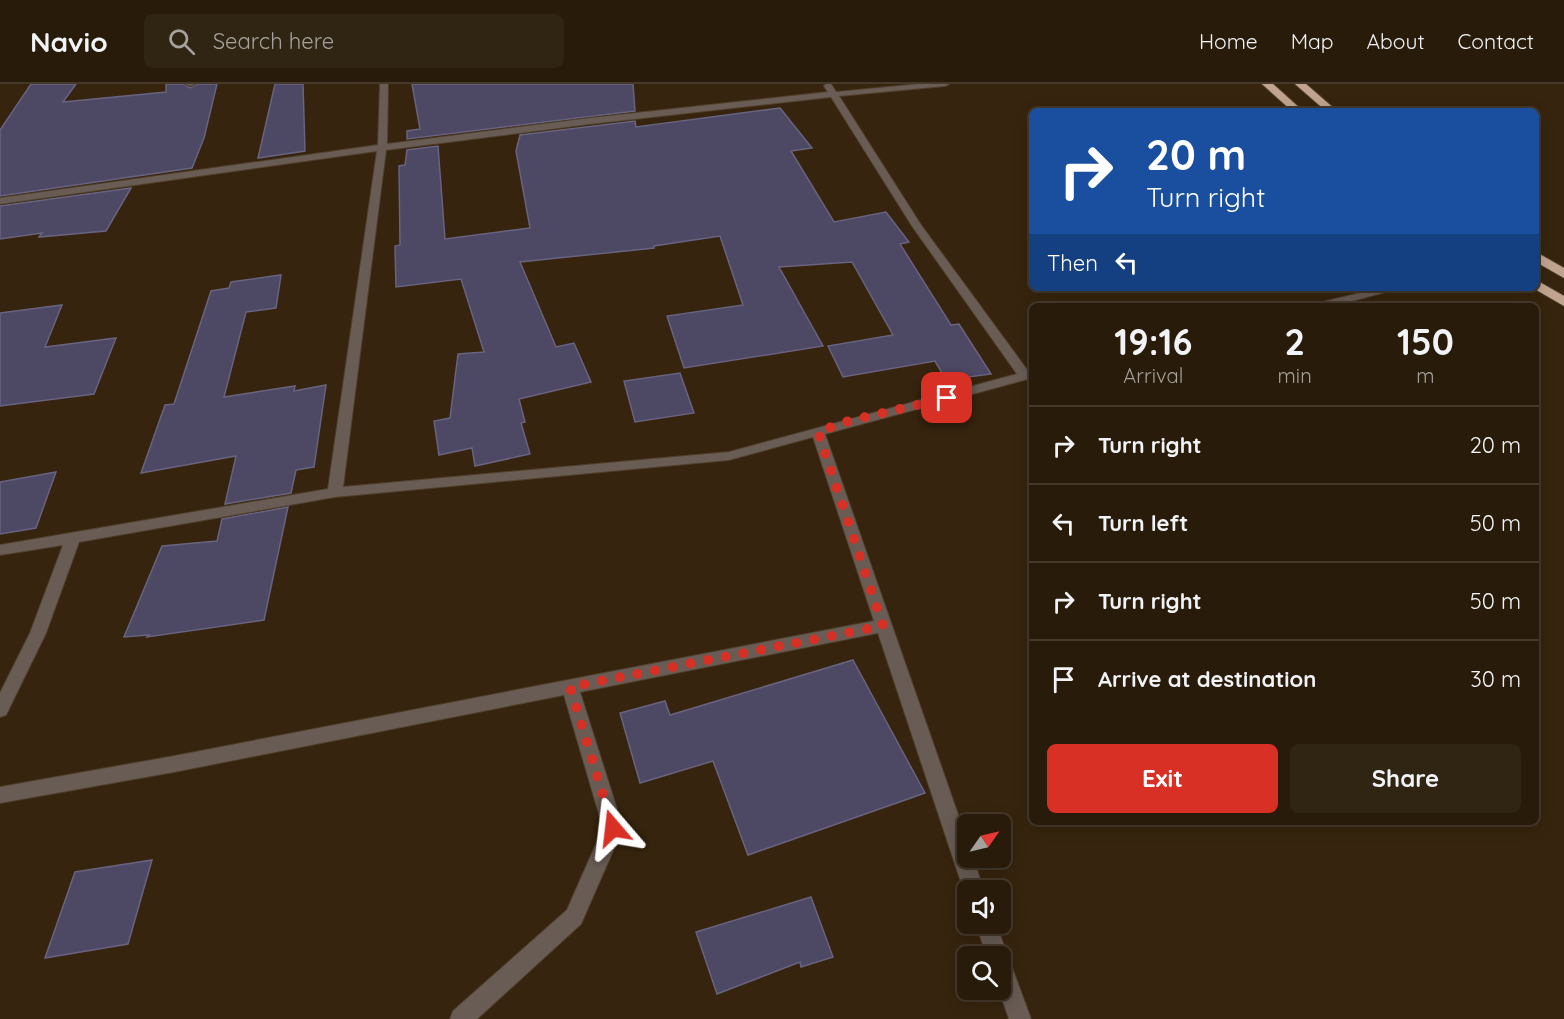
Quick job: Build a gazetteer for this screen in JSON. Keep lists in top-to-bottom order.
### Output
{
  "north": "top right",
  "page": {
    "header": "Navio",
    "search": "Search here",
    "nav": [
      "Home",
      "Map",
      "About",
      "Contact"
    ],
    "turn": ["20 m", "Turn right"],
    "then": "Then",
    "eta": [
      "19:16",
      "Arrival",
      "2",
      "min",
      "150",
      "m"
    ],
    "list": [
      {
        "name": "Turn right",
        "value": "20 m"
      },
      {
        "name": "Turn left",
        "value": "50 m"
      },
      {
        "name": "Turn right",
        "value": "50 m"
      },
      {
        "name": "Arrive at destination",
        "value": "30 m"
      }
    ],
    "buttons": ["Exit", "Share"]
  }
}
